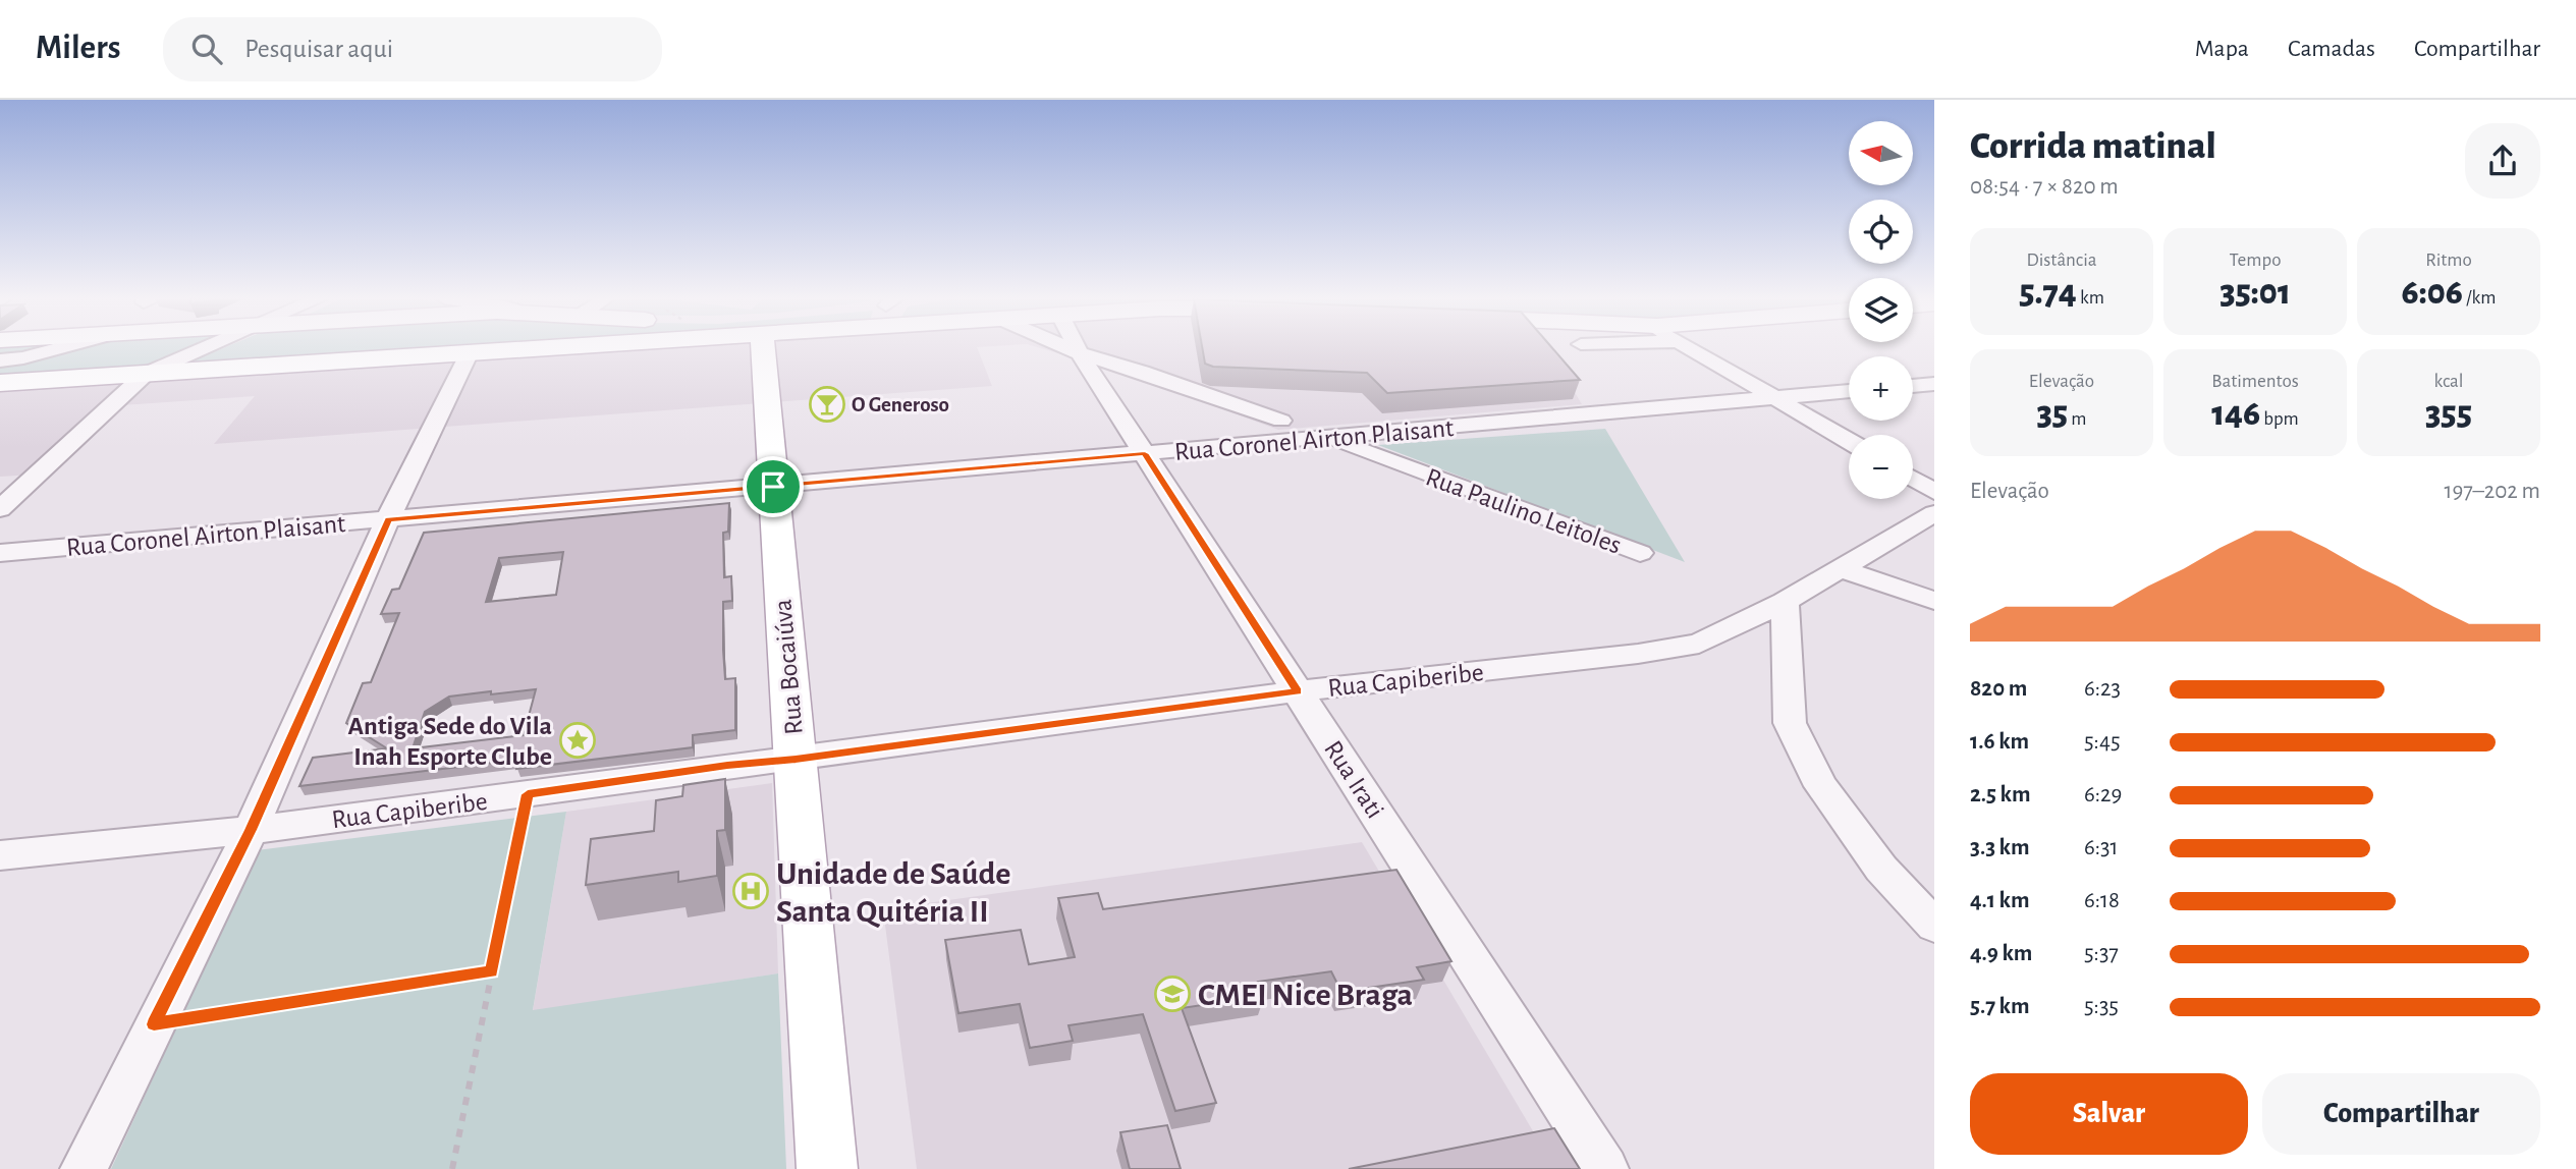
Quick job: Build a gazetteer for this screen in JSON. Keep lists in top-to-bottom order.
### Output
{
  "streets": {
    "main road": ["Rua Bocaiúva"],
    "street": [
      "Rua Coronel Airton Plaisant",
      "Rua Paulino Leitoles",
      "Rua Capiberibe",
      "Rua Irati"
    ]
  },
  "crossings": [
    ["Rua Coronel Airton Plaisant", "Rua Paulino Leitoles"],
    ["Rua Coronel Airton Plaisant", "Rua Bocaiúva"],
    ["Rua Coronel Airton Plaisant", "Rua Irati"],
    ["Rua Bocaiúva", "Rua Capiberibe"],
    ["Rua Capiberibe", "Rua Irati"]
  ],
  "places": {
    "bar": ["O Generoso"],
    "place": ["Antiga Sede do Vila Inah Esporte Clube"],
    "hospital": ["Unidade de Saúde Santa Quitéria II"],
    "school or university": ["CMEI Nice Braga"]
  },
  "north": "left",
  "page": {
    "header": "Milers",
    "search": "Pesquisar aqui",
    "nav": ["Mapa", "Camadas", "Compartilhar"],
    "heading": ["Corrida matinal", "08:54 · 7 × 820 m"],
    "map_buttons": ["+", "−"],
    "stats": [
      ["Distância", "5.74 km"],
      ["Tempo", "35:01"],
      ["Ritmo", "6:06 /km"],
      ["Elevação", "35 m"],
      ["Batimentos", "146 bpm"],
      ["kcal", "355"]
    ],
    "chart": ["Elevação", "197–202 m"],
    "list": [
      {
        "name": "820 m",
        "note": "6:23"
      },
      {
        "name": "1.6 km",
        "note": "5:45"
      },
      {
        "name": "2.5 km",
        "note": "6:29"
      },
      {
        "name": "3.3 km",
        "note": "6:31"
      },
      {
        "name": "4.1 km",
        "note": "6:18"
      },
      {
        "name": "4.9 km",
        "note": "5:37"
      },
      {
        "name": "5.7 km",
        "note": "5:35"
      }
    ],
    "buttons": ["Salvar", "Compartilhar"]
  }
}
